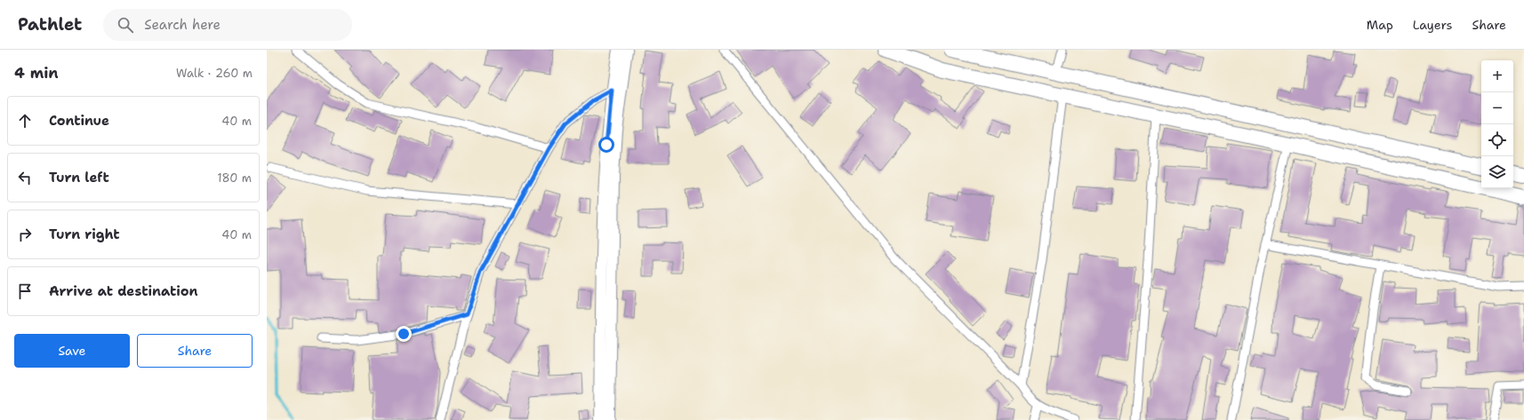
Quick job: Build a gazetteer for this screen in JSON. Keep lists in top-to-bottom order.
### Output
{
  "page": {
    "header": "Pathlet",
    "search": "Search here",
    "nav": ["Map", "Layers", "Share"],
    "heading": ["4 min", "Walk · 260 m"],
    "map_buttons": ["+", "−"],
    "list": [
      ["Continue", "40 m"],
      ["Turn left", "180 m"],
      ["Turn right", "40 m"],
      "Arrive at destination"
    ],
    "buttons": ["Save", "Share"]
  }
}
